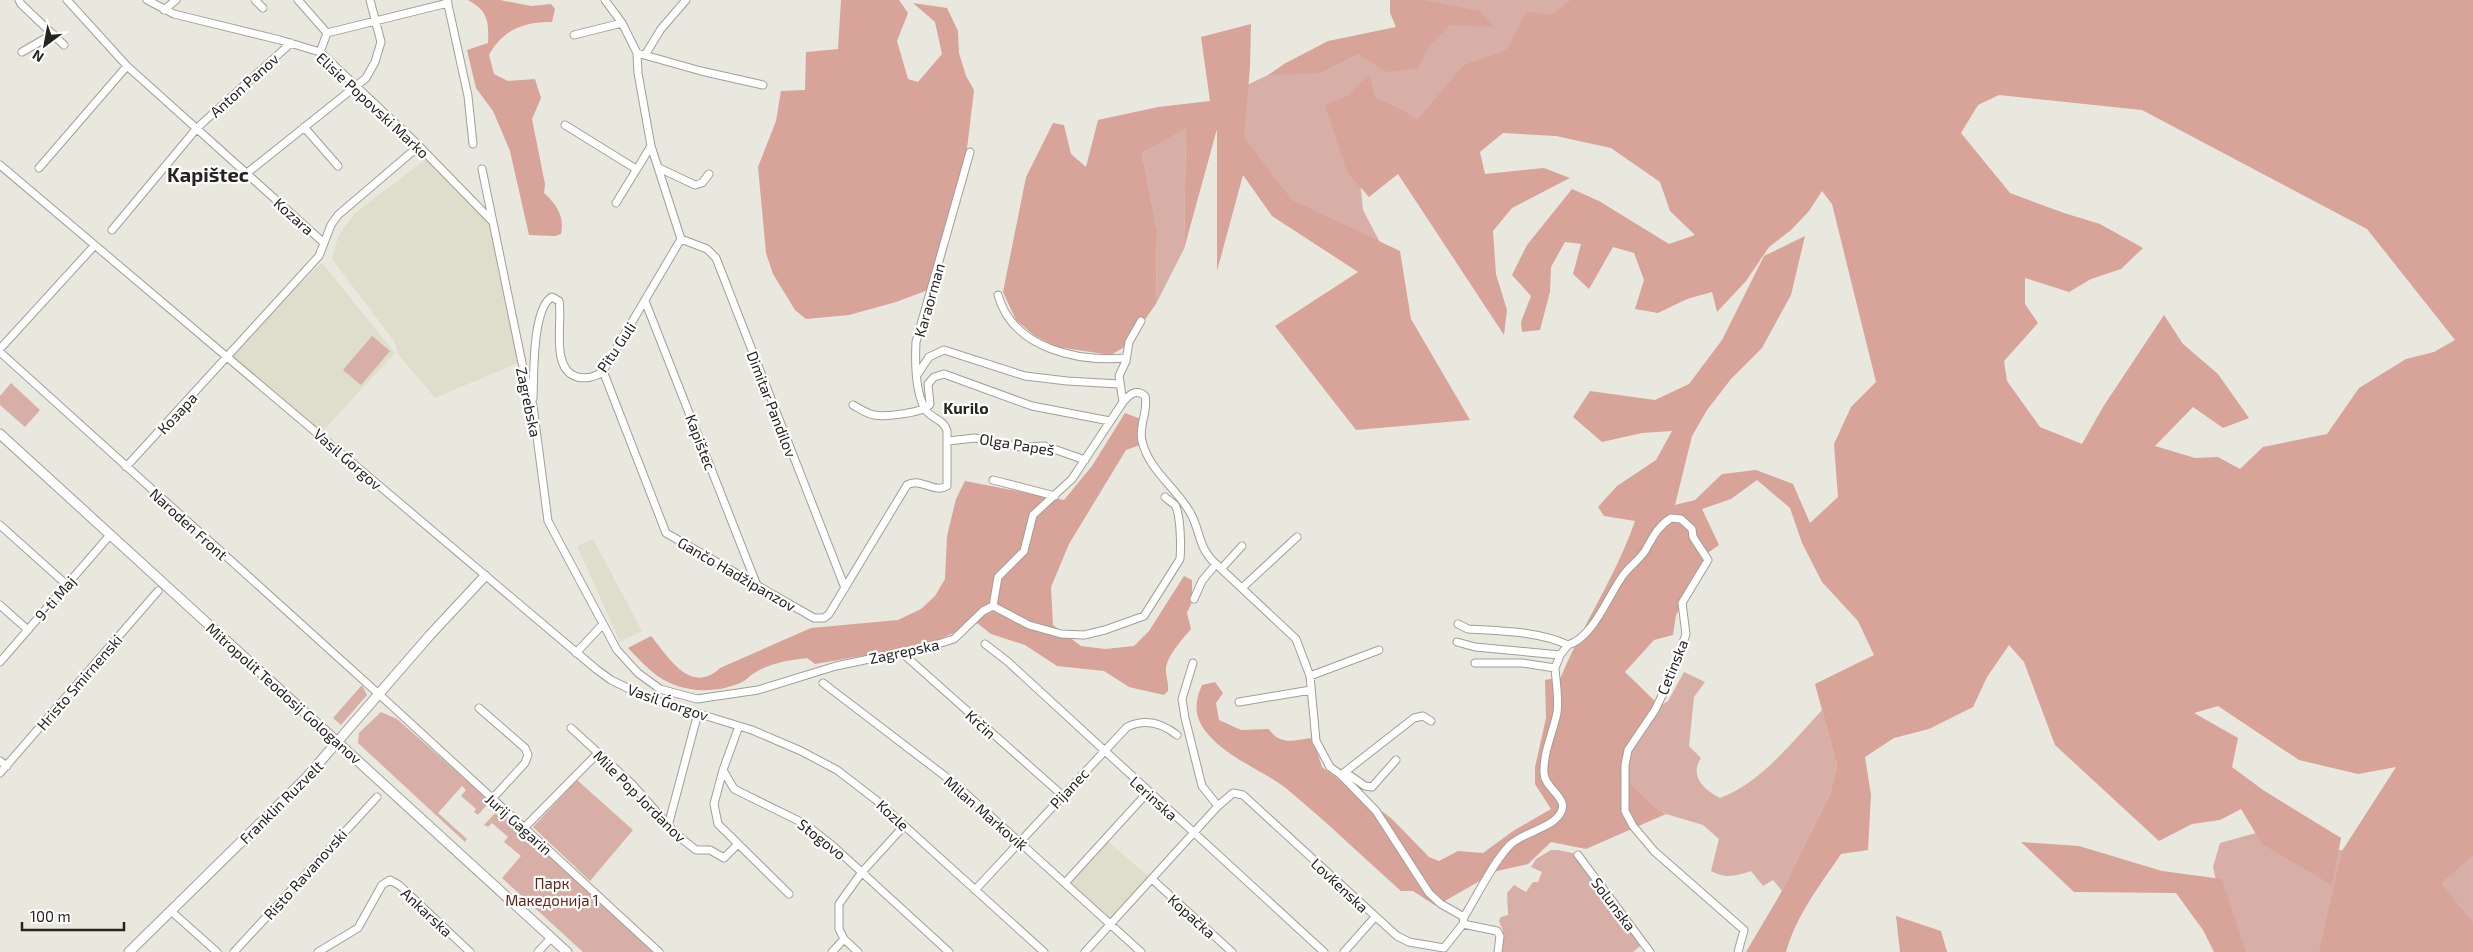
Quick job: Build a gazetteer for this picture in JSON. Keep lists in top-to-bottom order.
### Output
{
  "streets": {
    "street": [
      "Anton Panov",
      "Elisie Popovski Marko",
      "Kozara",
      "Karaorman",
      "Pitu Guli",
      "Zagrebska",
      "Dimitar Pandilov",
      "Козара",
      "Kapištec",
      "Olga Papeš",
      "Vasil Ǵorgov",
      "Naroden Front",
      "Gančo Hadžipanzov",
      "9-ti Maj",
      "Zagrepska",
      "Cetinska",
      "Hristo Smirnenski",
      "Mitropolit Teodosij Gologanov",
      "Krčin",
      "Pijanec",
      "Mile Pop Jordanov",
      "Lerinska",
      "Franklin Ruzvelt",
      "Milan Markoviḱ",
      "Kozle",
      "Jurij Gagarin",
      "Stogovo",
      "Risto Ravanovski",
      "Lovḱenska",
      "Solunska",
      "Ankarska",
      "Kopačka"
    ]
  },
  "crossings": [
    ["Anton Panov", "Elisie Popovski Marko"],
    ["Anton Panov", "Kozara"],
    ["Elisie Popovski Marko", "Zagrebska"],
    ["Kozara", "Козара"],
    ["Kozara", "Vasil Ǵorgov"],
    ["Pitu Guli", "Zagrebska"],
    ["Pitu Guli", "Dimitar Pandilov"],
    ["Pitu Guli", "Kapištec"],
    ["Pitu Guli", "Gančo Hadžipanzov"],
    ["Zagrebska", "Zagrepska"],
    ["Dimitar Pandilov", "Gančo Hadžipanzov"],
    ["Козара", "Vasil Ǵorgov"],
    ["Козара", "Naroden Front"],
    ["Kapištec", "Gančo Hadžipanzov"],
    ["Vasil Ǵorgov", "Franklin Ruzvelt"],
    ["Vasil Ǵorgov", "Kozle"],
    ["Naroden Front", "Franklin Ruzvelt"],
    ["Naroden Front", "Jurij Gagarin"],
    ["9-ti Maj", "Mitropolit Teodosij Gologanov"],
    ["Zagrepska", "Krčin"],
    ["Cetinska", "Lovḱenska"],
    ["Mitropolit Teodosij Gologanov", "Franklin Ruzvelt"],
    ["Krčin", "Pijanec"],
    ["Pijanec", "Lerinska"],
    ["Pijanec", "Milan Markoviḱ"],
    ["Pijanec", "Kozle"],
    ["Lerinska", "Lovḱenska"],
    ["Franklin Ruzvelt", "Jurij Gagarin"],
    ["Milan Markoviḱ", "Lovḱenska"],
    ["Lovḱenska", "Kopačka"]
  ],
  "districts": ["Kapištec", "Kurilo"],
  "parks": ["Парк Македонија 1"],
  "scale_bar": "100 m",
  "north": "bottom left"
}
